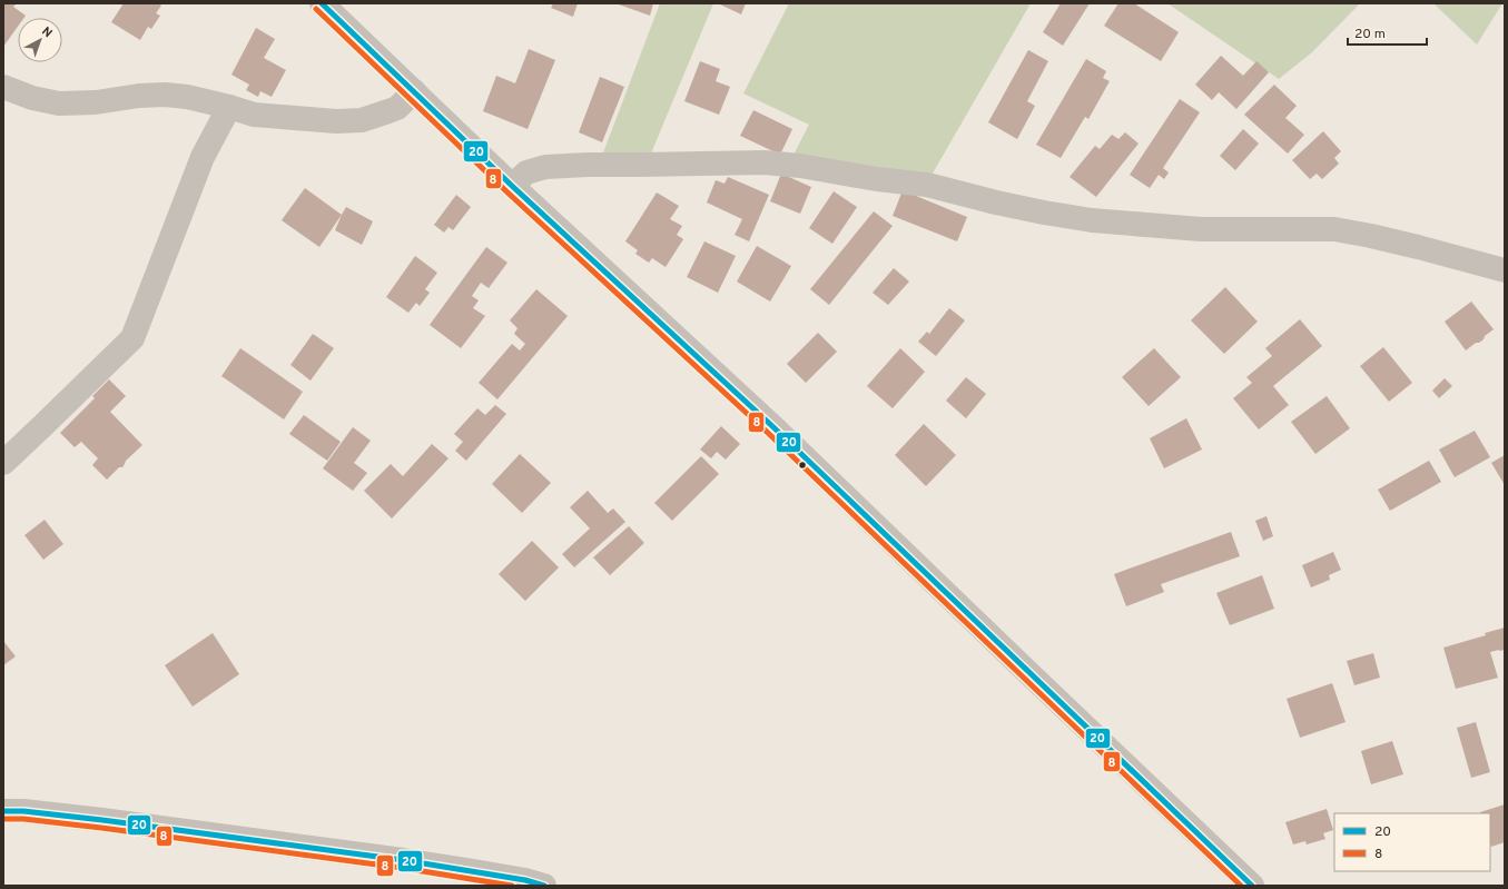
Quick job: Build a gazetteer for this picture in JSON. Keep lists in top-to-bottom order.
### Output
{
  "lines": ["transit line 20", "transit line 8"],
  "legend": ["20", "8"],
  "scale_bar": "20 m",
  "north": "top right"
}
